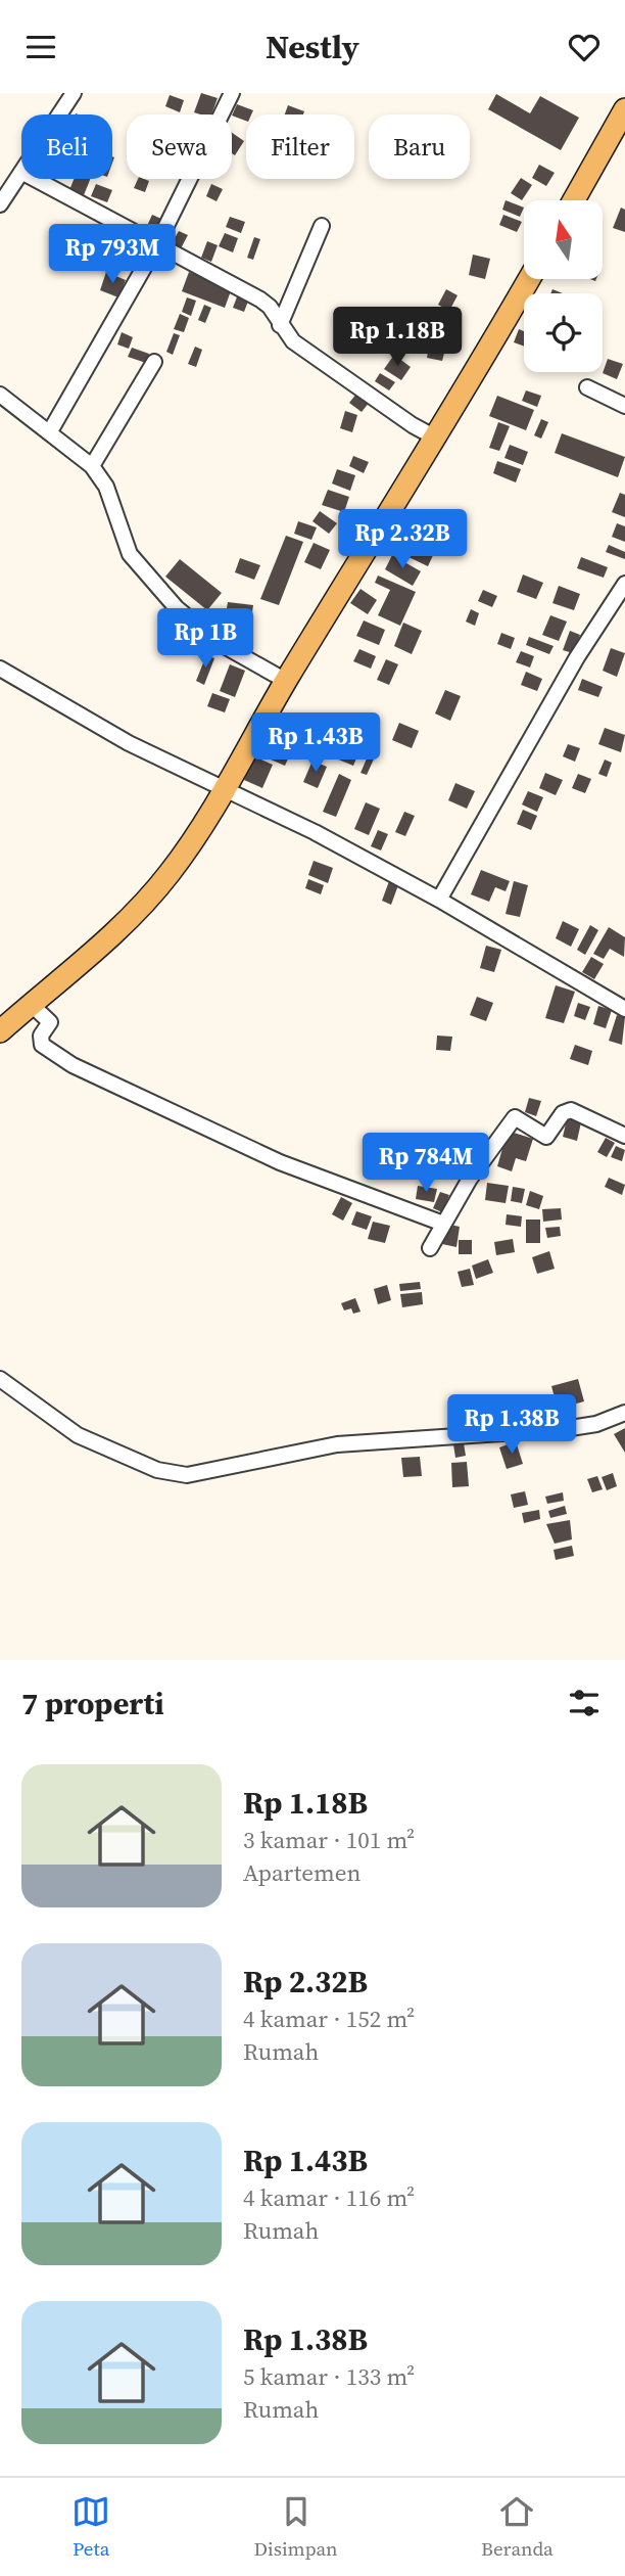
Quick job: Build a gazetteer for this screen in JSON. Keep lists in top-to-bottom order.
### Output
{
  "north": "top",
  "page": {
    "header": "Nestly",
    "chip": [
      "Beli",
      "Sewa",
      "Filter",
      "Baru"
    ],
    "price": [
      "Rp 793M",
      "Rp 1.18B",
      "Rp 2.32B",
      "Rp 1B",
      "Rp 1.43B",
      "Rp 784M",
      "Rp 1.38B"
    ],
    "heading": "7 properti",
    "list": [
      {
        "name": "Rp 1.18B",
        "note": "3 kamar · 101 m² · Apartemen"
      },
      {
        "name": "Rp 2.32B",
        "note": "4 kamar · 152 m² · Rumah"
      },
      {
        "name": "Rp 1.43B",
        "note": "4 kamar · 116 m² · Rumah"
      },
      {
        "name": "Rp 1.38B",
        "note": "5 kamar · 133 m² · Rumah"
      }
    ],
    "tabs": ["Peta", "Disimpan", "Beranda"]
  }
}
